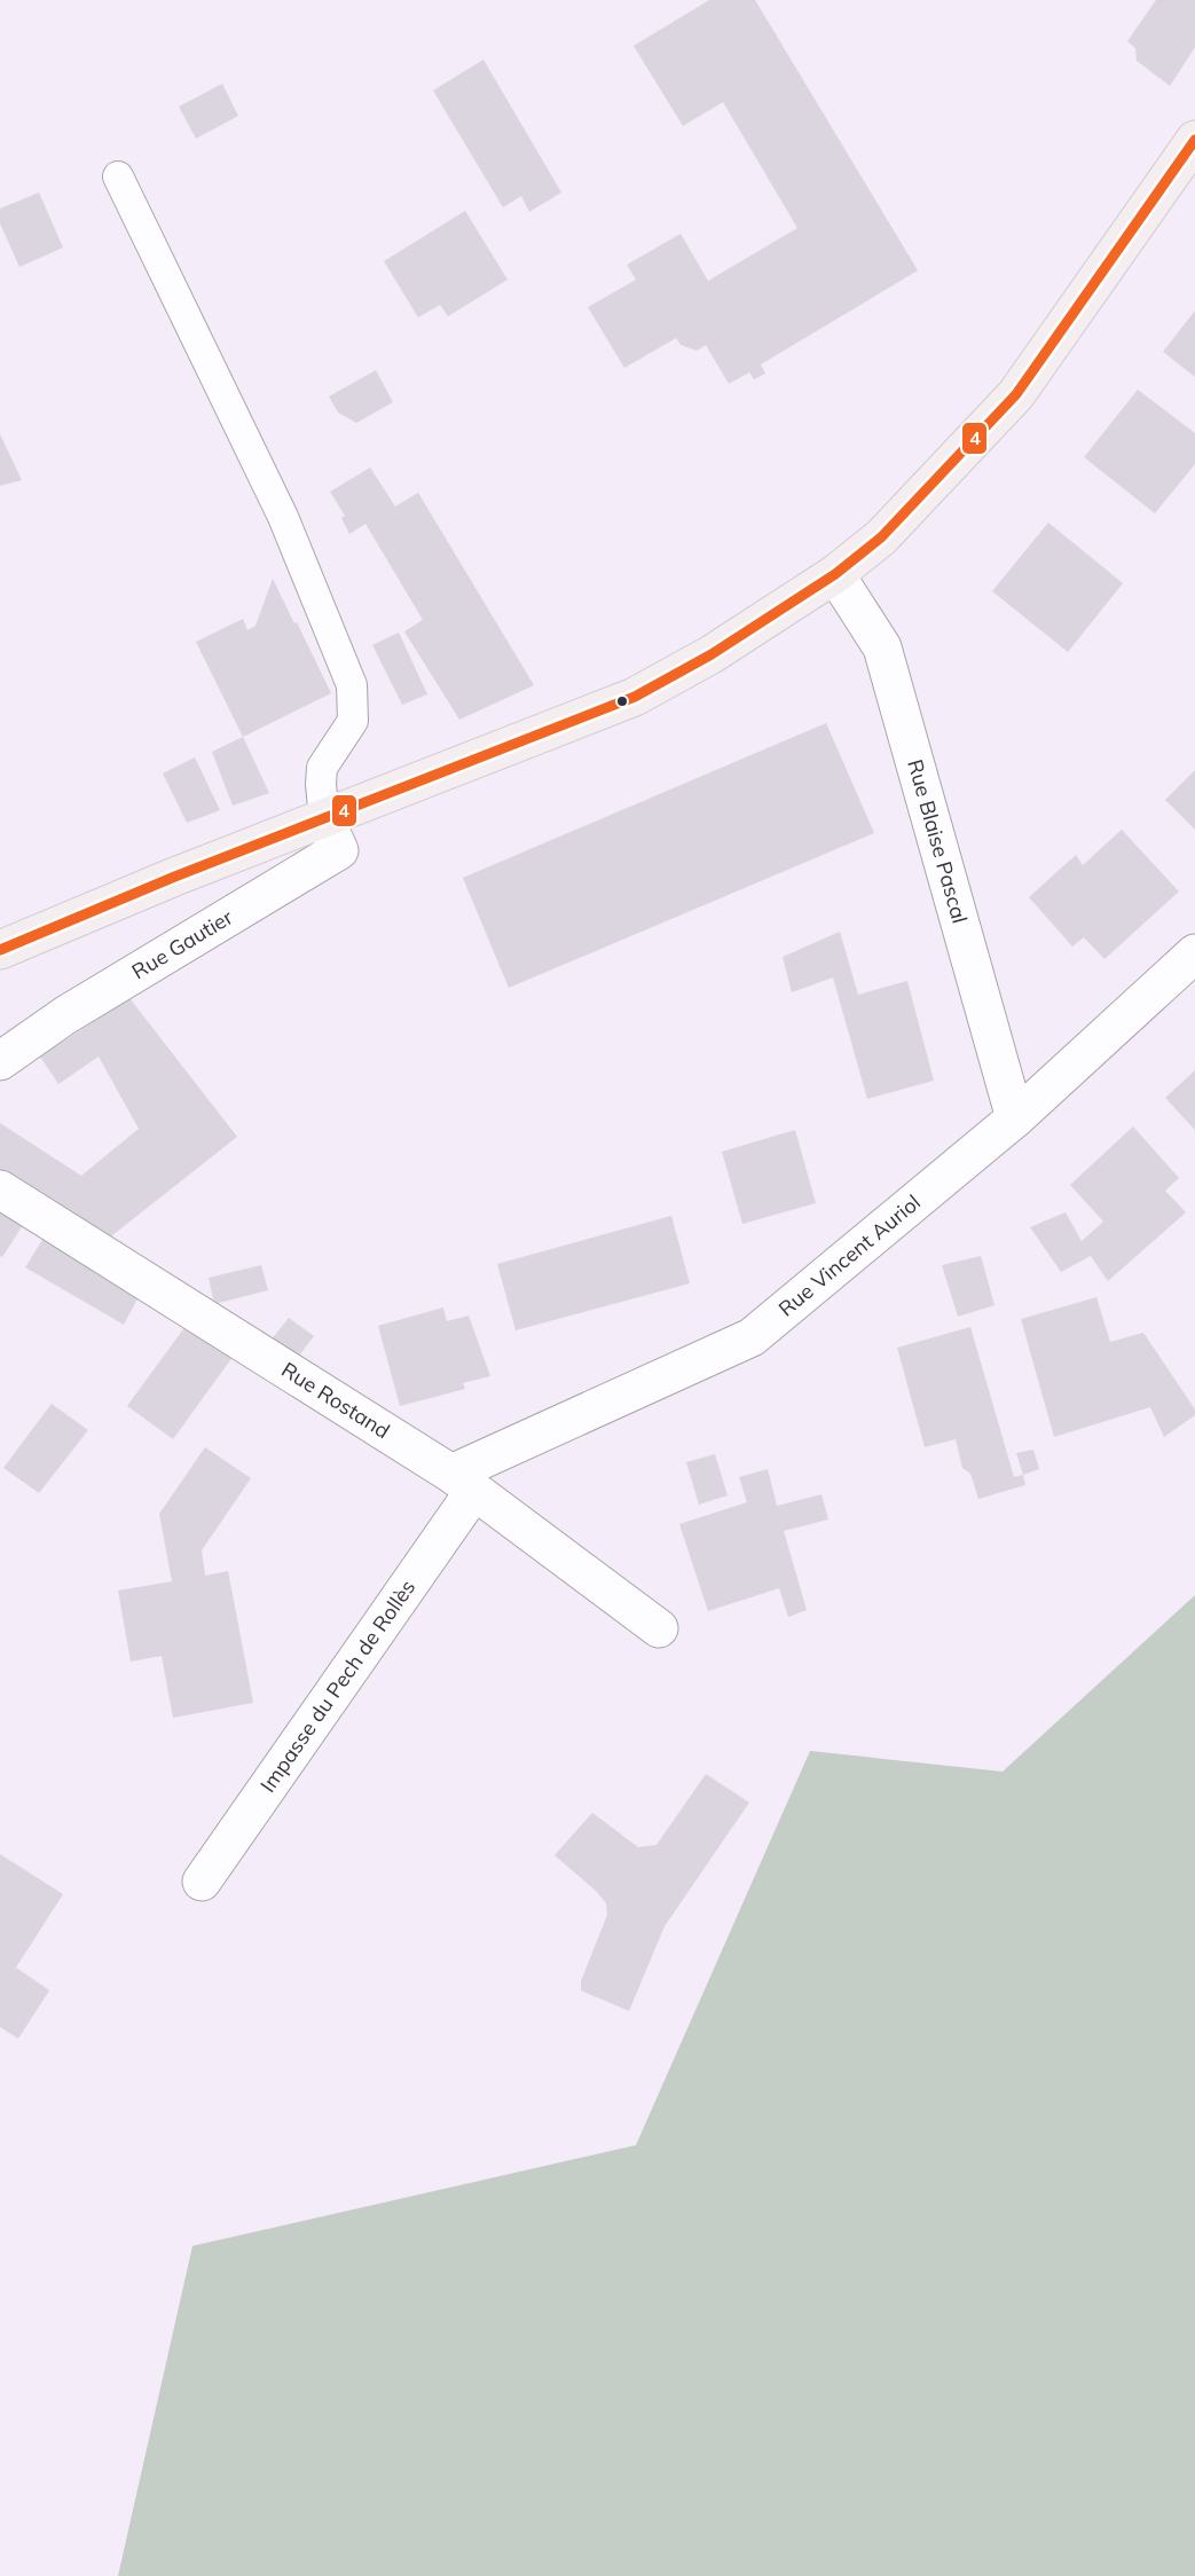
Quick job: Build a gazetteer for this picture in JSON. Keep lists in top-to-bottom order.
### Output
{
  "streets": {
    "street": [
      "Rue Blaise Pascal",
      "Rue Gautier",
      "Rue Vincent Auriol",
      "Rue Rostand",
      "Impasse du Pech de Rollès"
    ]
  },
  "crossings": [
    ["Rue Blaise Pascal", "Rue Vincent Auriol"],
    ["Rue Vincent Auriol", "Rue Rostand"],
    ["Rue Vincent Auriol", "Impasse du Pech de Rollès"],
    ["Rue Rostand", "Impasse du Pech de Rollès"]
  ],
  "lines": ["transit line 4"]
}
